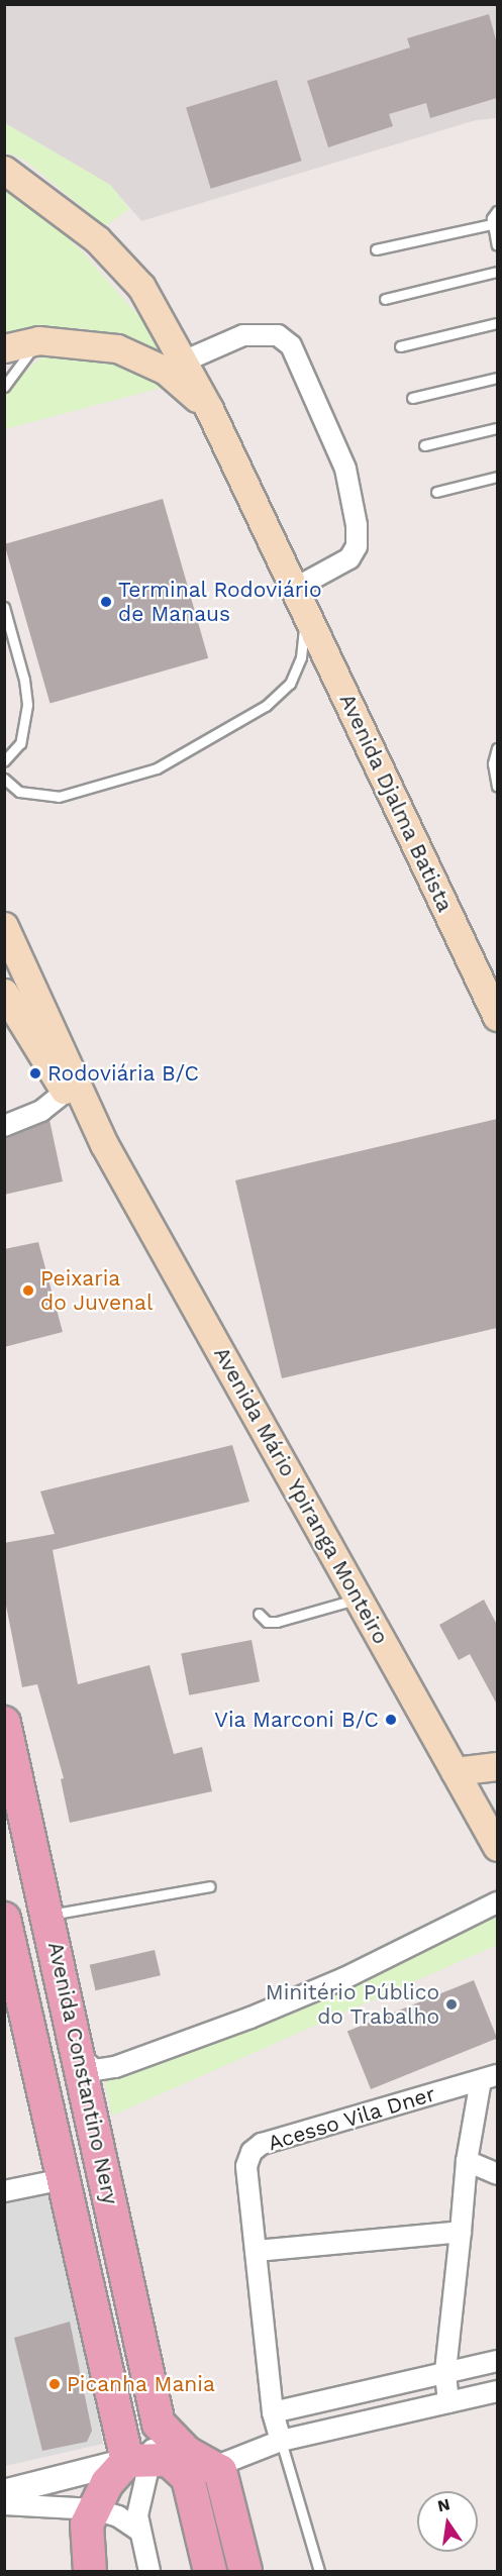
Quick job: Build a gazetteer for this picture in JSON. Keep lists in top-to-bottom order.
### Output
{
  "streets": {
    "highway": ["Avenida Constantino Nery"],
    "main road": ["Avenida Djalma Batista", "Avenida Mário Ypiranga Monteiro"],
    "street": ["Acesso Vila Dner"]
  },
  "places": [
    "Terminal Rodoviário de Manaus",
    "Rodoviária B/C",
    "Peixaria do Juvenal",
    "Via Marconi B/C",
    "Minitério Público do Trabalho",
    "Picanha Mania"
  ],
  "north": "top"
}
